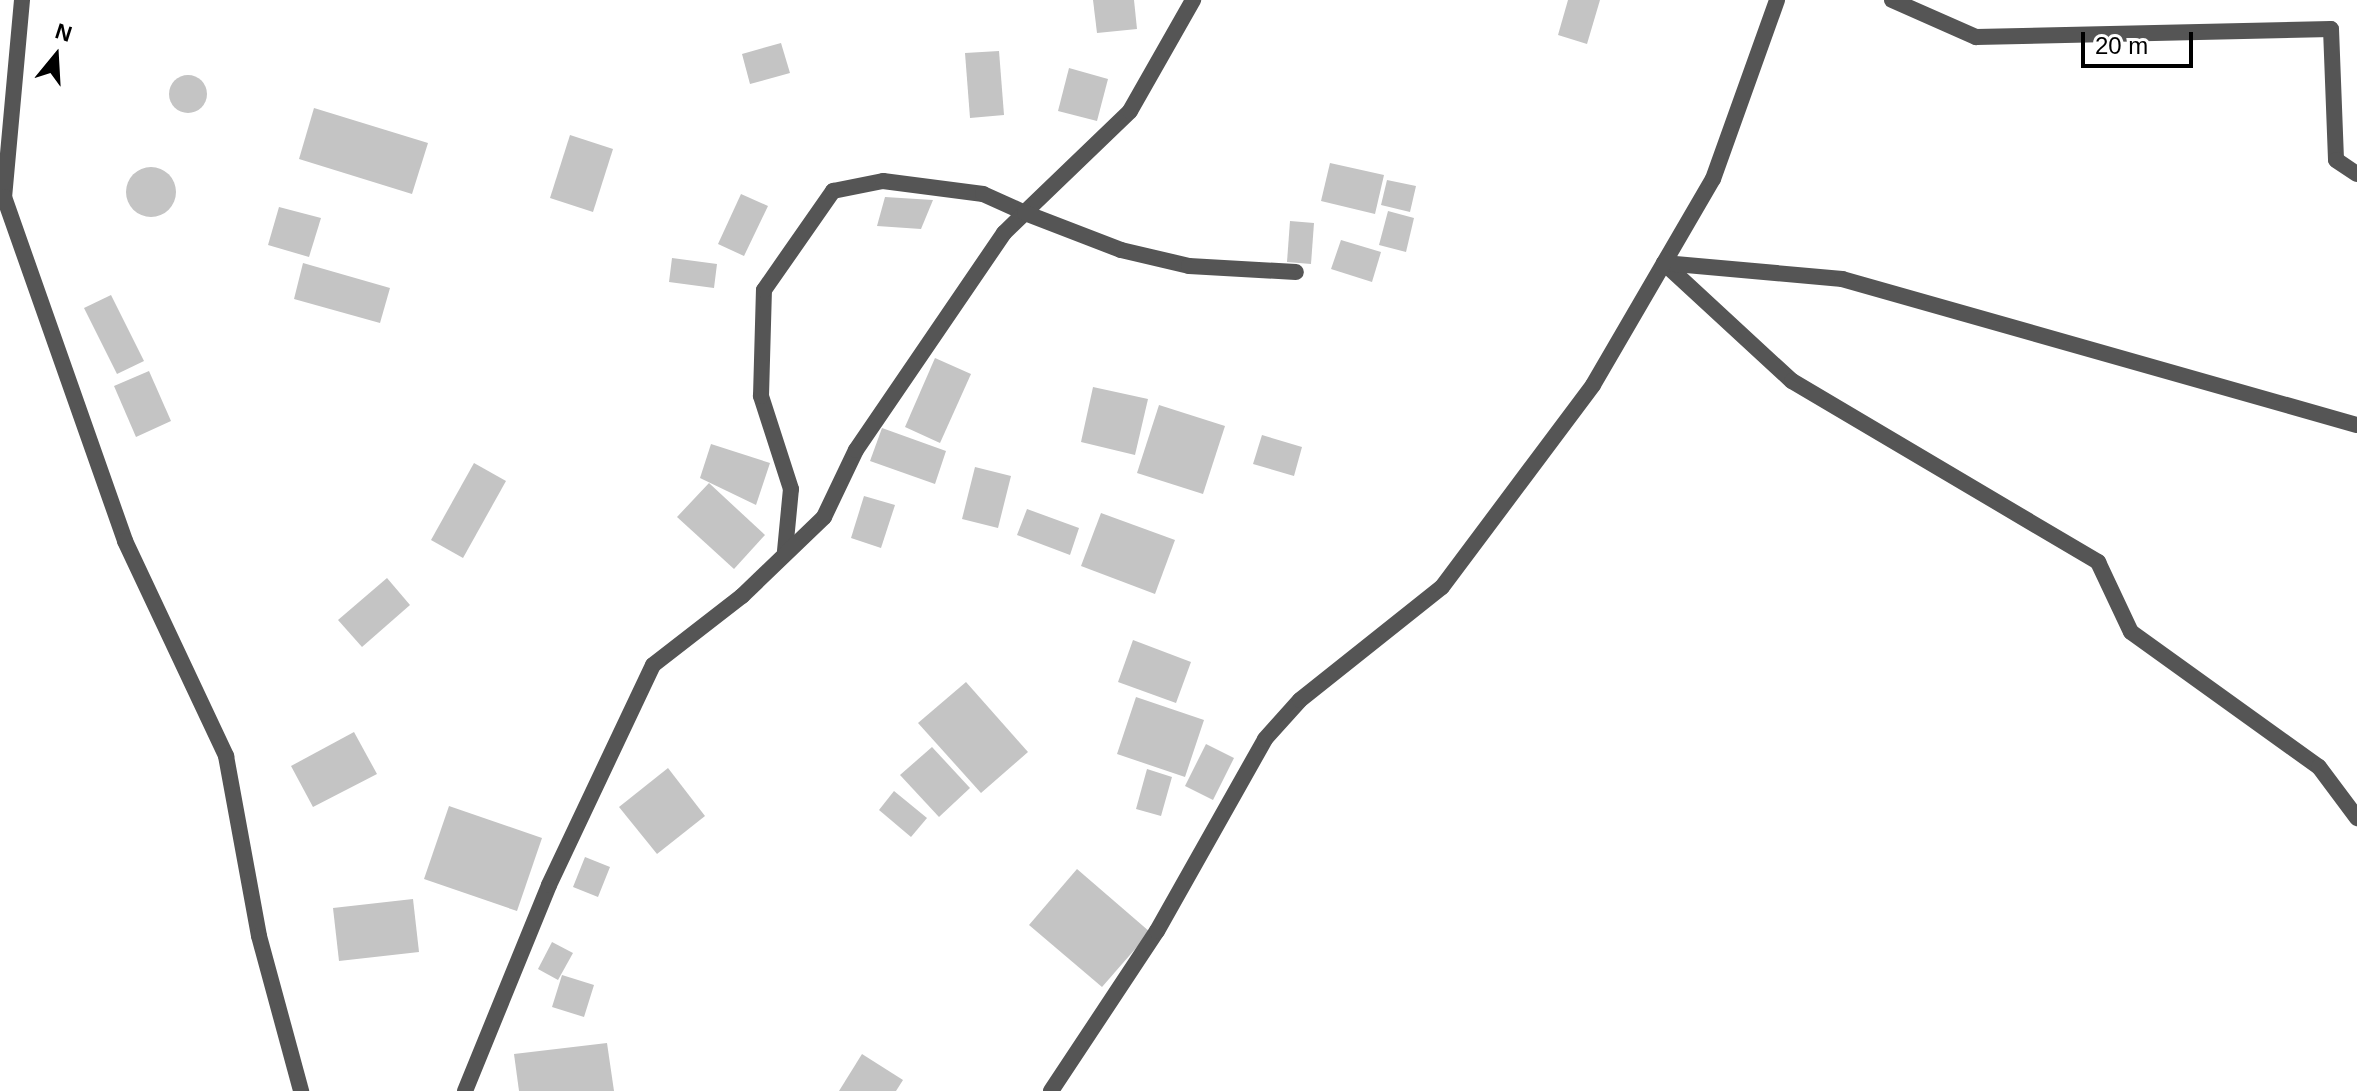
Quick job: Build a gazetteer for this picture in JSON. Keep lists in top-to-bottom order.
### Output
{
  "scale_bar": "20 m",
  "north": "top"
}
